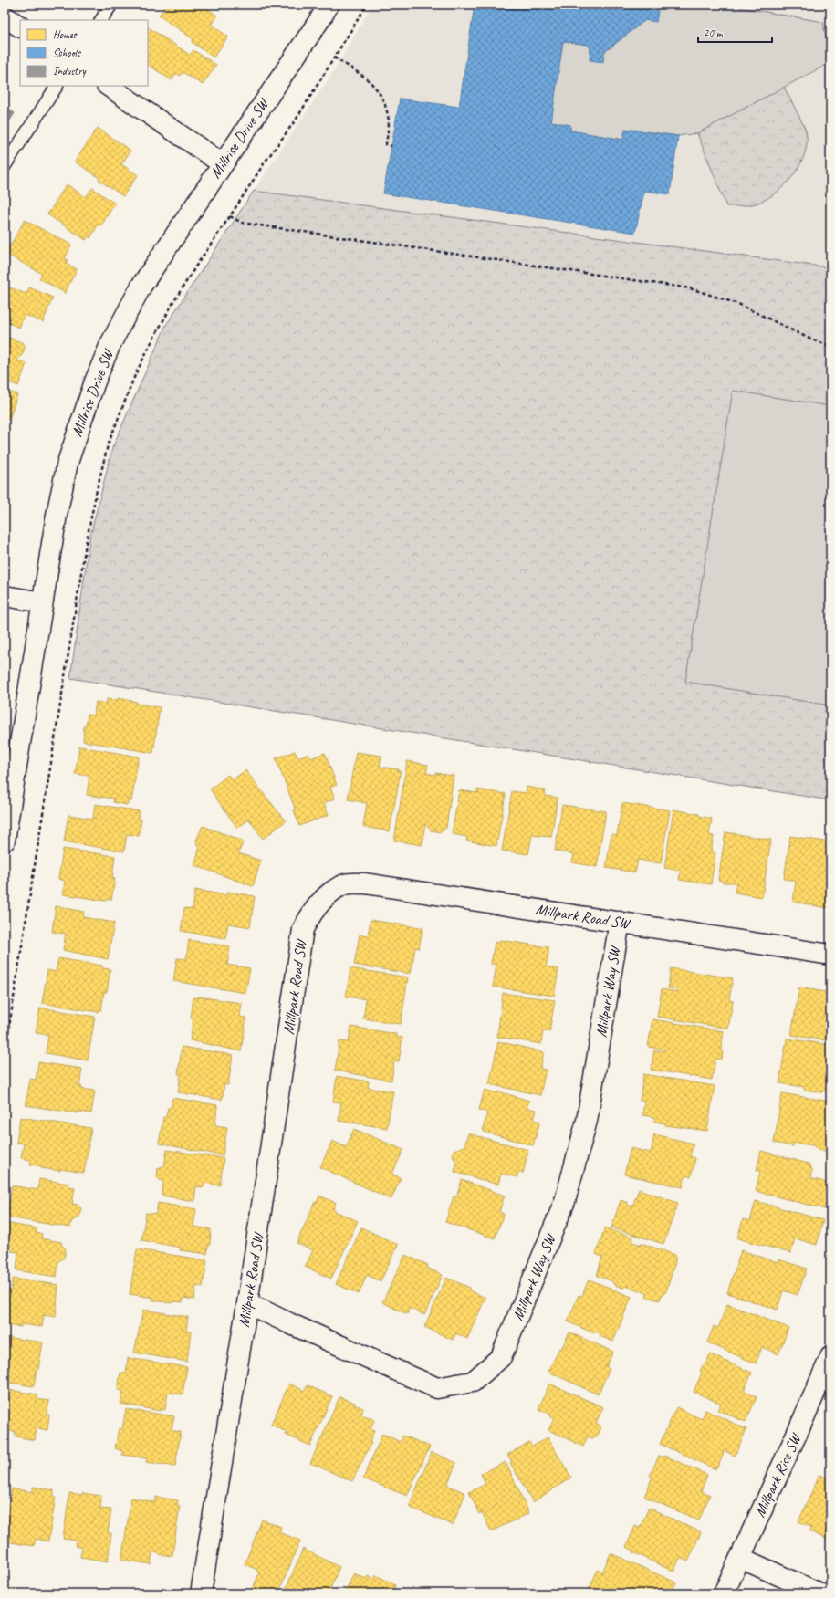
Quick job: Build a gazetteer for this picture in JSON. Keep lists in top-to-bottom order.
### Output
{
  "streets": {
    "street": [
      "Millrise Drive SW",
      "Millpark Road SW",
      "Millpark Way SW",
      "Millpark Rise SW"
    ]
  },
  "crossings": [
    ["Millpark Road SW", "Millpark Way SW"]
  ],
  "legend": ["Homes", "Schools", "Industry"],
  "scale_bar": "20 m"
}
